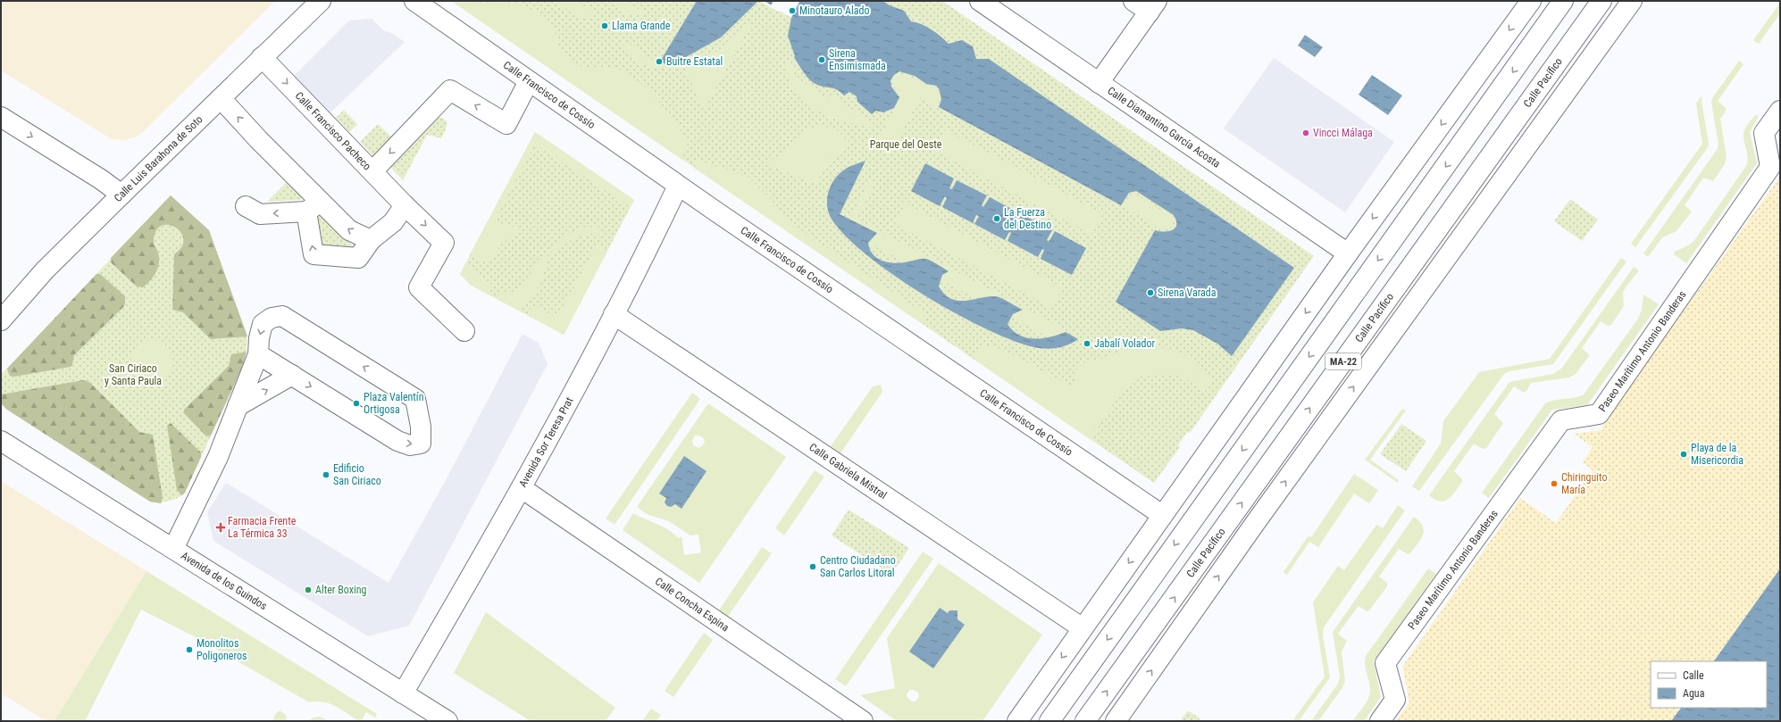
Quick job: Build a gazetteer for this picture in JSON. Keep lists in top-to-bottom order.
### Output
{
  "streets": {
    "main road": [
      "Calle Pacífico",
      "Calle Francisco de Cossío",
      "Calle Diamantino García Acosta",
      "Calle Francisco Pacheco",
      "Calle Luis Barahona de Soto",
      "Paseo Marítimo Antonio Banderas",
      "MA-22",
      "Avenida Sor Teresa Prat",
      "Calle Gabriela Mistral",
      "Avenida de los Guindos",
      "Calle Concha Espina"
    ]
  },
  "crossings": [
    ["Calle Francisco de Cossío", "Avenida Sor Teresa Prat"],
    ["Calle Francisco Pacheco", "Calle Luis Barahona de Soto"],
    ["Avenida Sor Teresa Prat", "Calle Gabriela Mistral"],
    ["Avenida Sor Teresa Prat", "Avenida de los Guindos"],
    ["Avenida Sor Teresa Prat", "Calle Concha Espina"]
  ],
  "parks": ["Parque del Oeste", "San Ciriaco y Santa Paula"],
  "places": {
    "other": [
      "Minotauro Alado",
      "Llama Grande",
      "Sirena Ensimismada",
      "Buitre Estatal",
      "Vincci Málaga",
      "La Fuerza del Destino",
      "Sirena Varada",
      "Jabalí Volador",
      "Plaza Valentín Ortigosa",
      "Playa de la Misericordia",
      "Edificio San Ciriaco",
      "Chiringuito María",
      "Centro Ciudadano San Carlos Litoral",
      "Alter Boxing",
      "Monolitos Poligoneros"
    ],
    "health": ["Farmacia Frente La Térmica 33"]
  },
  "legend": ["Calle", "Agua"]
}
